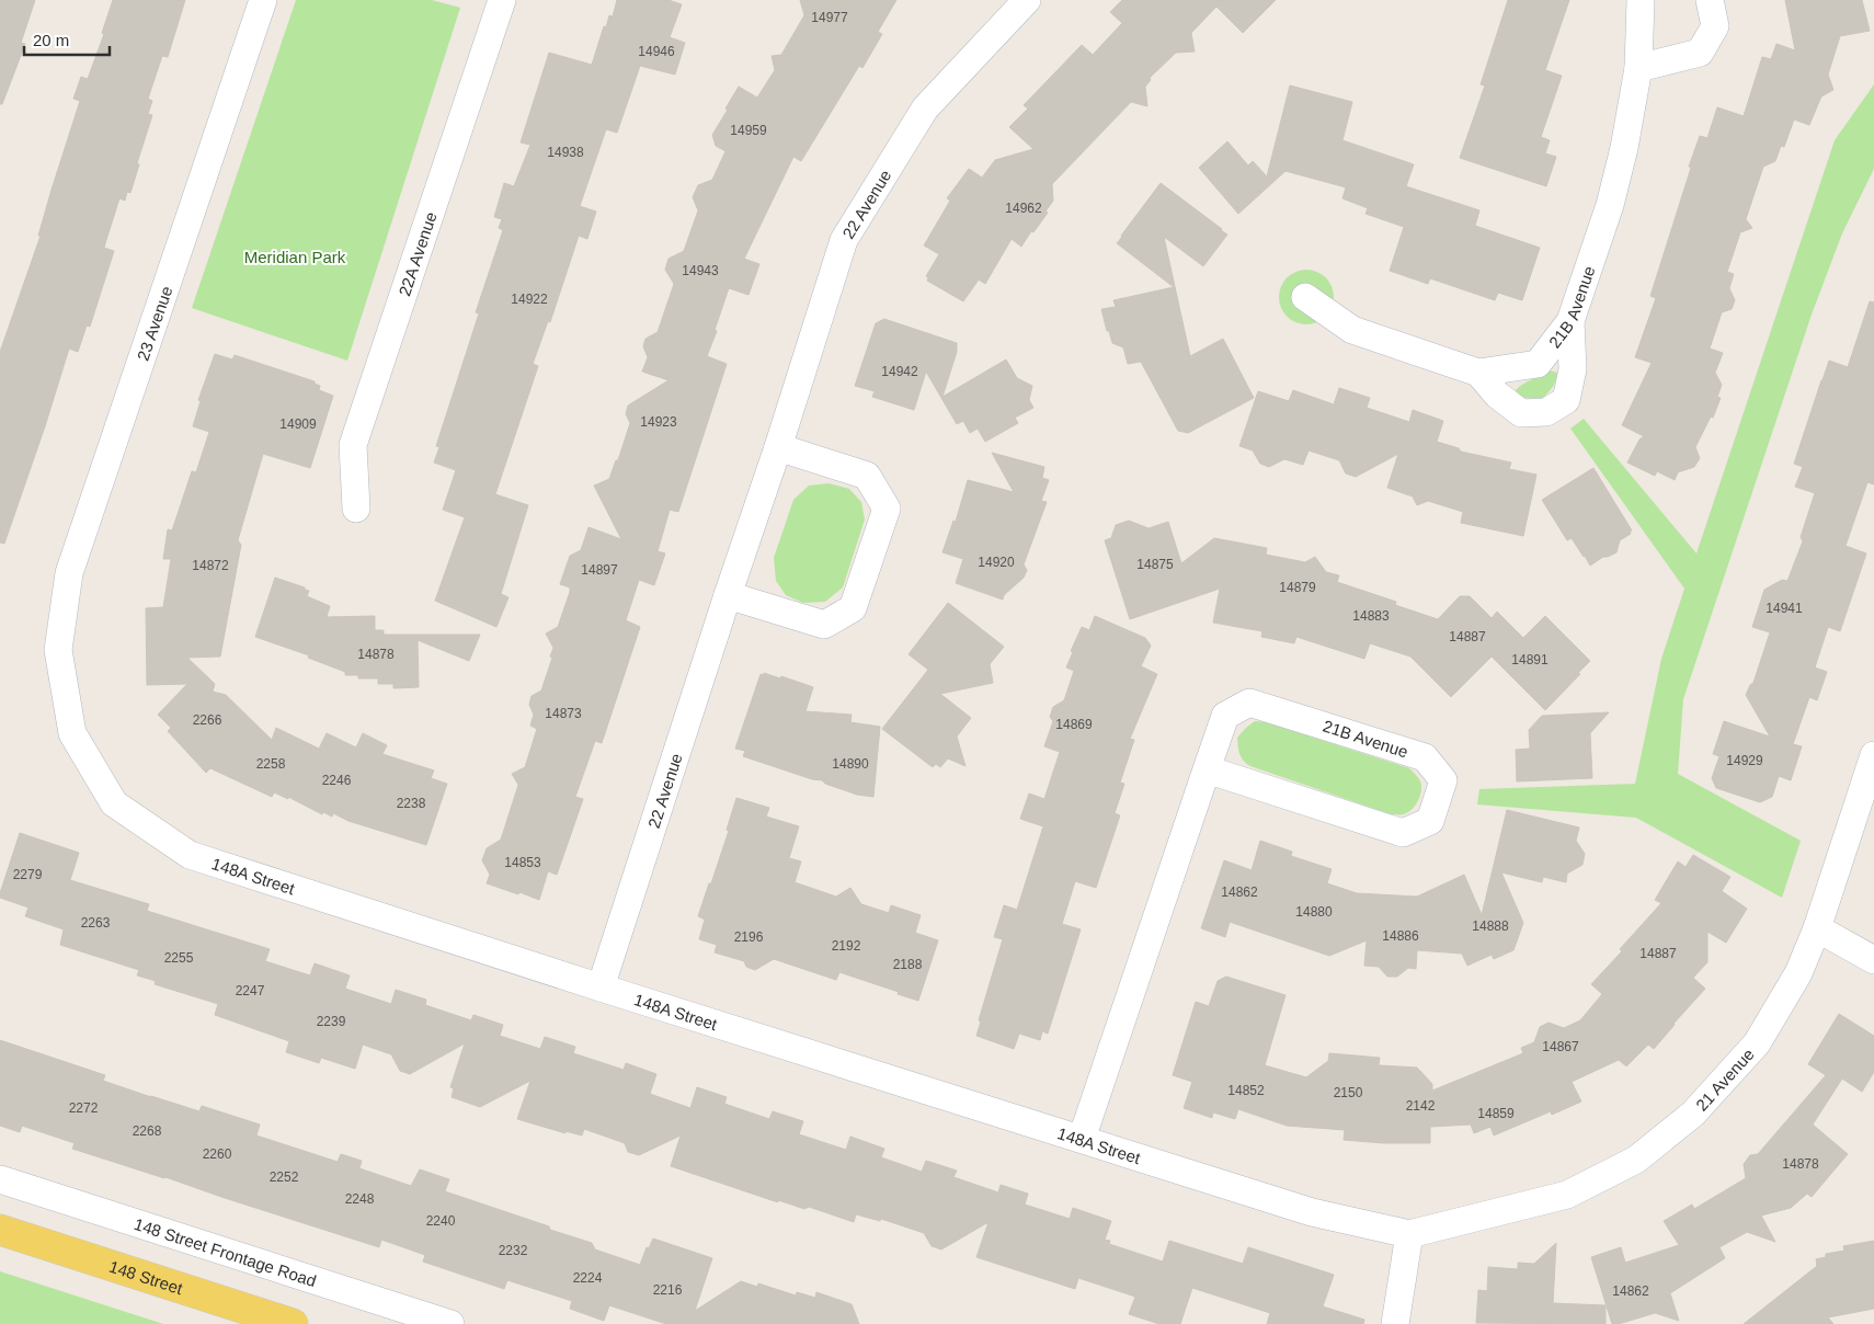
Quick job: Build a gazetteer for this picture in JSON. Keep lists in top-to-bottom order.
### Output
{
  "streets": {
    "main road": ["148 Street"],
    "street": [
      "22 Avenue",
      "22A Avenue",
      "21B Avenue",
      "23 Avenue",
      "148A Street",
      "21 Avenue",
      "148 Street Frontage Road"
    ]
  },
  "crossings": [
    ["22 Avenue", "148A Street"],
    ["21B Avenue", "148A Street"],
    ["23 Avenue", "148A Street"],
    ["148A Street", "21 Avenue"]
  ],
  "parks": ["Meridian Park"],
  "house_numbers": [
    "14977",
    "14946",
    "14959",
    "14938",
    "14962",
    "14943",
    "14922",
    "14942",
    "14923",
    "14909",
    "14920",
    "14875",
    "14872",
    "14897",
    "14879",
    "14941",
    "14883",
    "14887",
    "14878",
    "14891",
    "14873",
    "2266",
    "14869",
    "14929",
    "2258",
    "14890",
    "2246",
    "2238",
    "14853",
    "2279",
    "14862",
    "14880",
    "2263",
    "14888",
    "14886",
    "2196",
    "2192",
    "14887",
    "2255",
    "2188",
    "2247",
    "2239",
    "14867",
    "14852",
    "2150",
    "2142",
    "2272",
    "14859",
    "2268",
    "2260",
    "14878",
    "2252",
    "2248",
    "2240",
    "2232",
    "2224",
    "2216",
    "14862"
  ],
  "scale_bar": "20 m"
}
